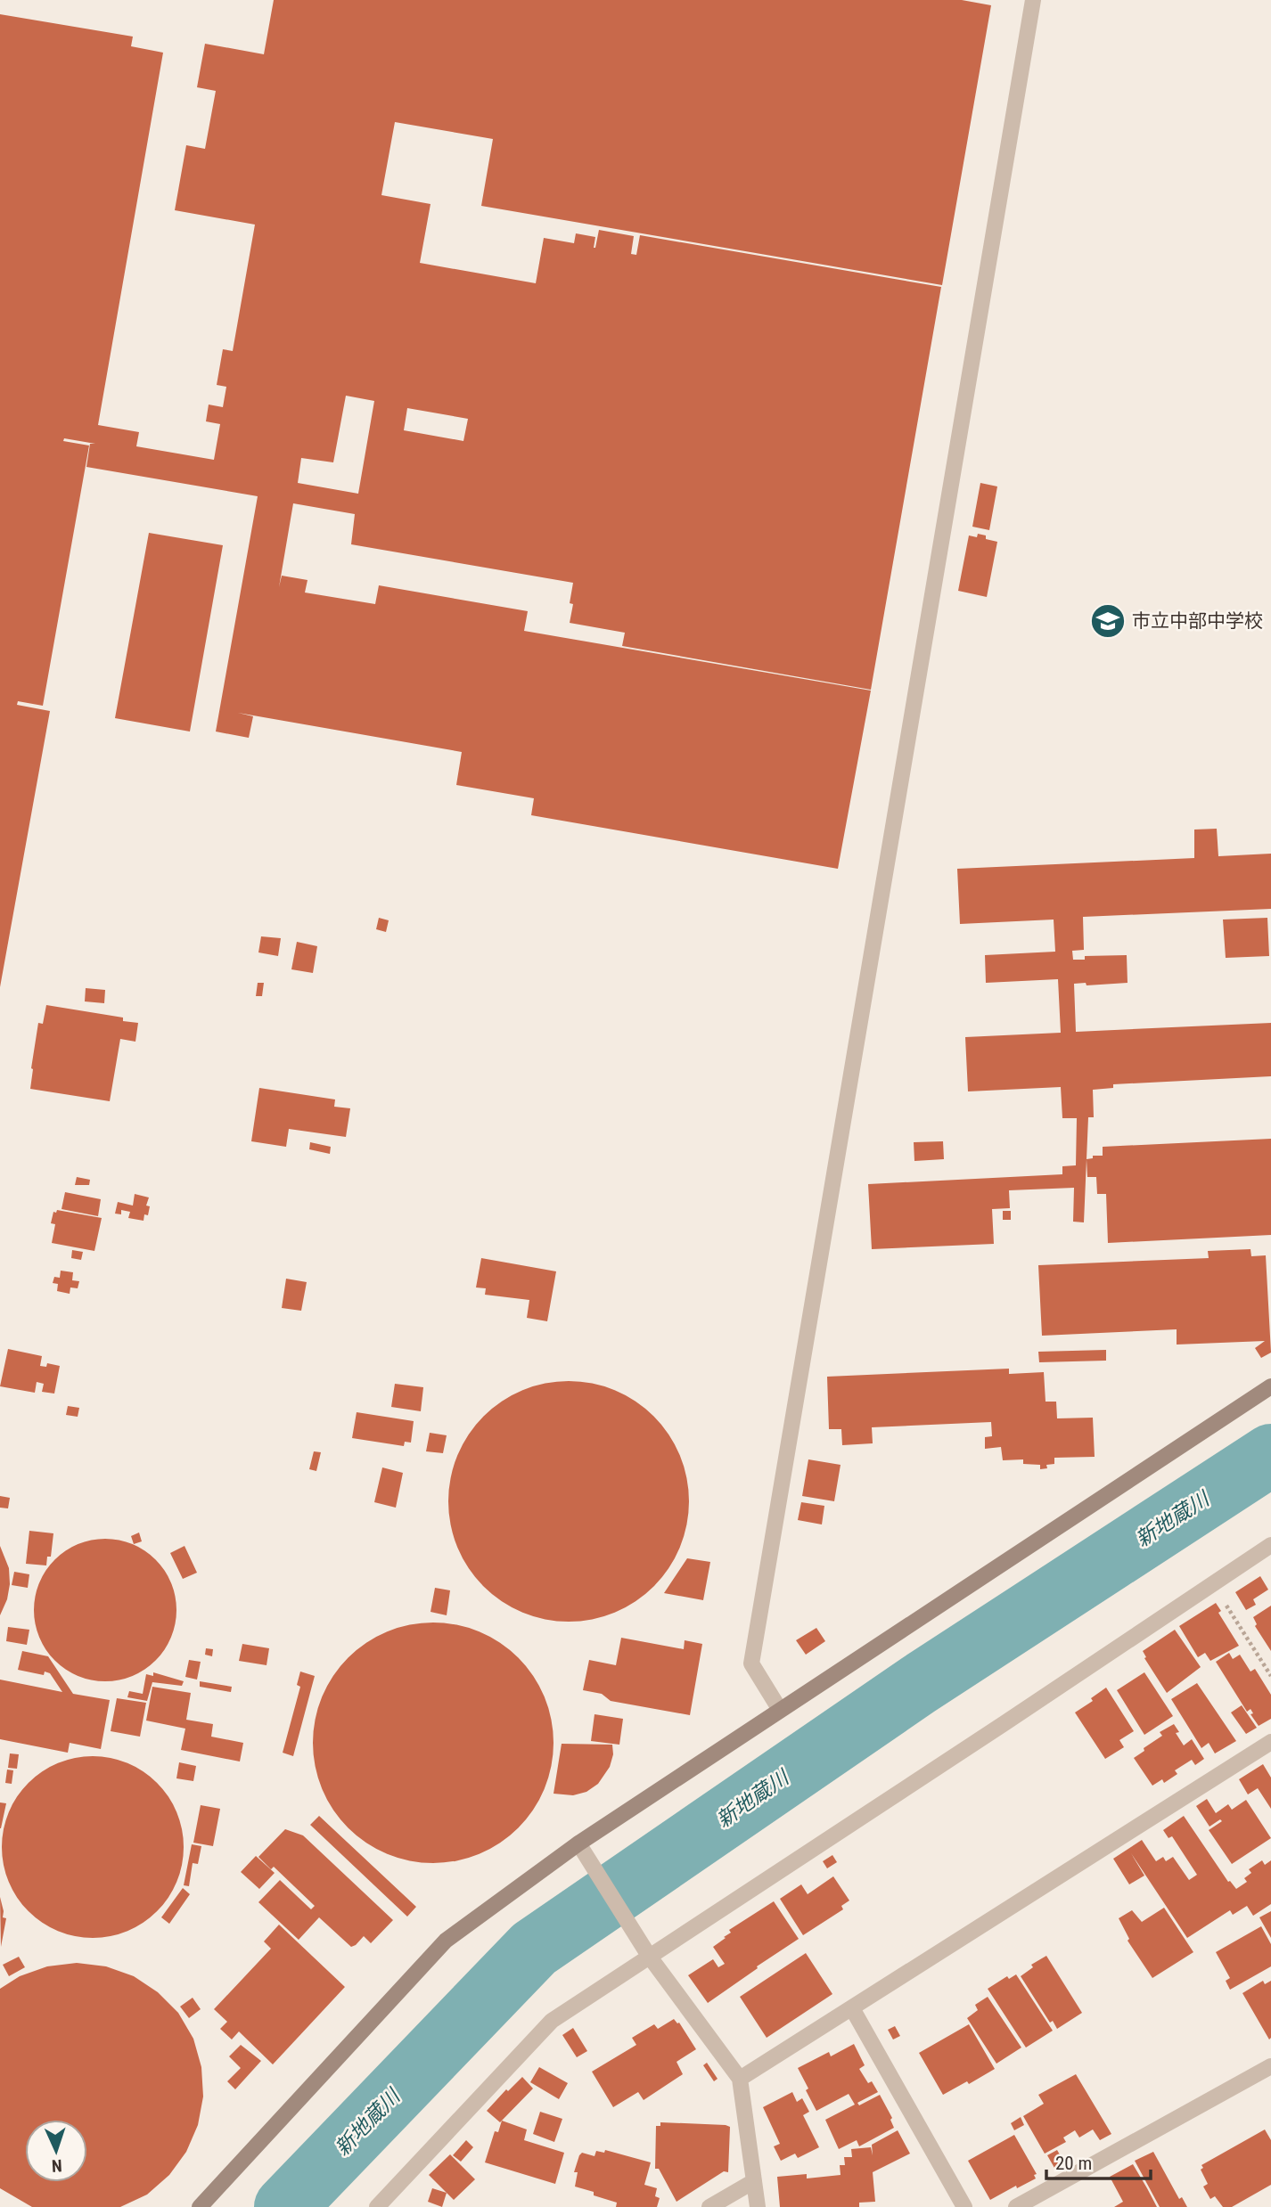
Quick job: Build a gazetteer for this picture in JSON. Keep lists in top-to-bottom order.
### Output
{
  "water": ["新地蔵川"],
  "places": {
    "school or university": ["市立中部中学校"]
  },
  "scale_bar": "20 m",
  "north": "bottom"
}
